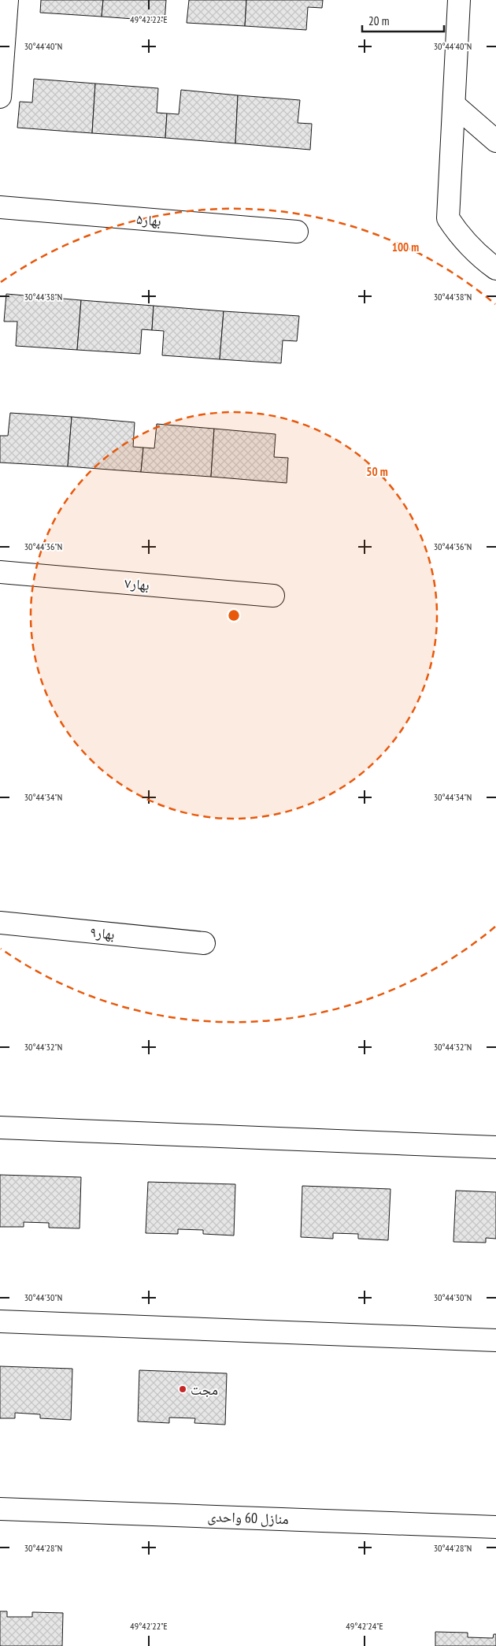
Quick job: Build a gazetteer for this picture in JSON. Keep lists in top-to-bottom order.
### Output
{
  "streets": {
    "street": [
      "بهار۵",
      "بهار۷",
      "بهار۹",
      "منازل 60 واحدی"
    ]
  },
  "places": ["مجت"],
  "scale_bar": "20 m",
  "coordinates": [
    "49°42'22\"E",
    "30°44'40\"N",
    "30°44'38\"N",
    "30°44'36\"N",
    "30°44'34\"N",
    "30°44'32\"N",
    "30°44'30\"N",
    "30°44'28\"N",
    "49°42'24\"E"
  ],
  "rings": ["100 m", "50 m"]
}
